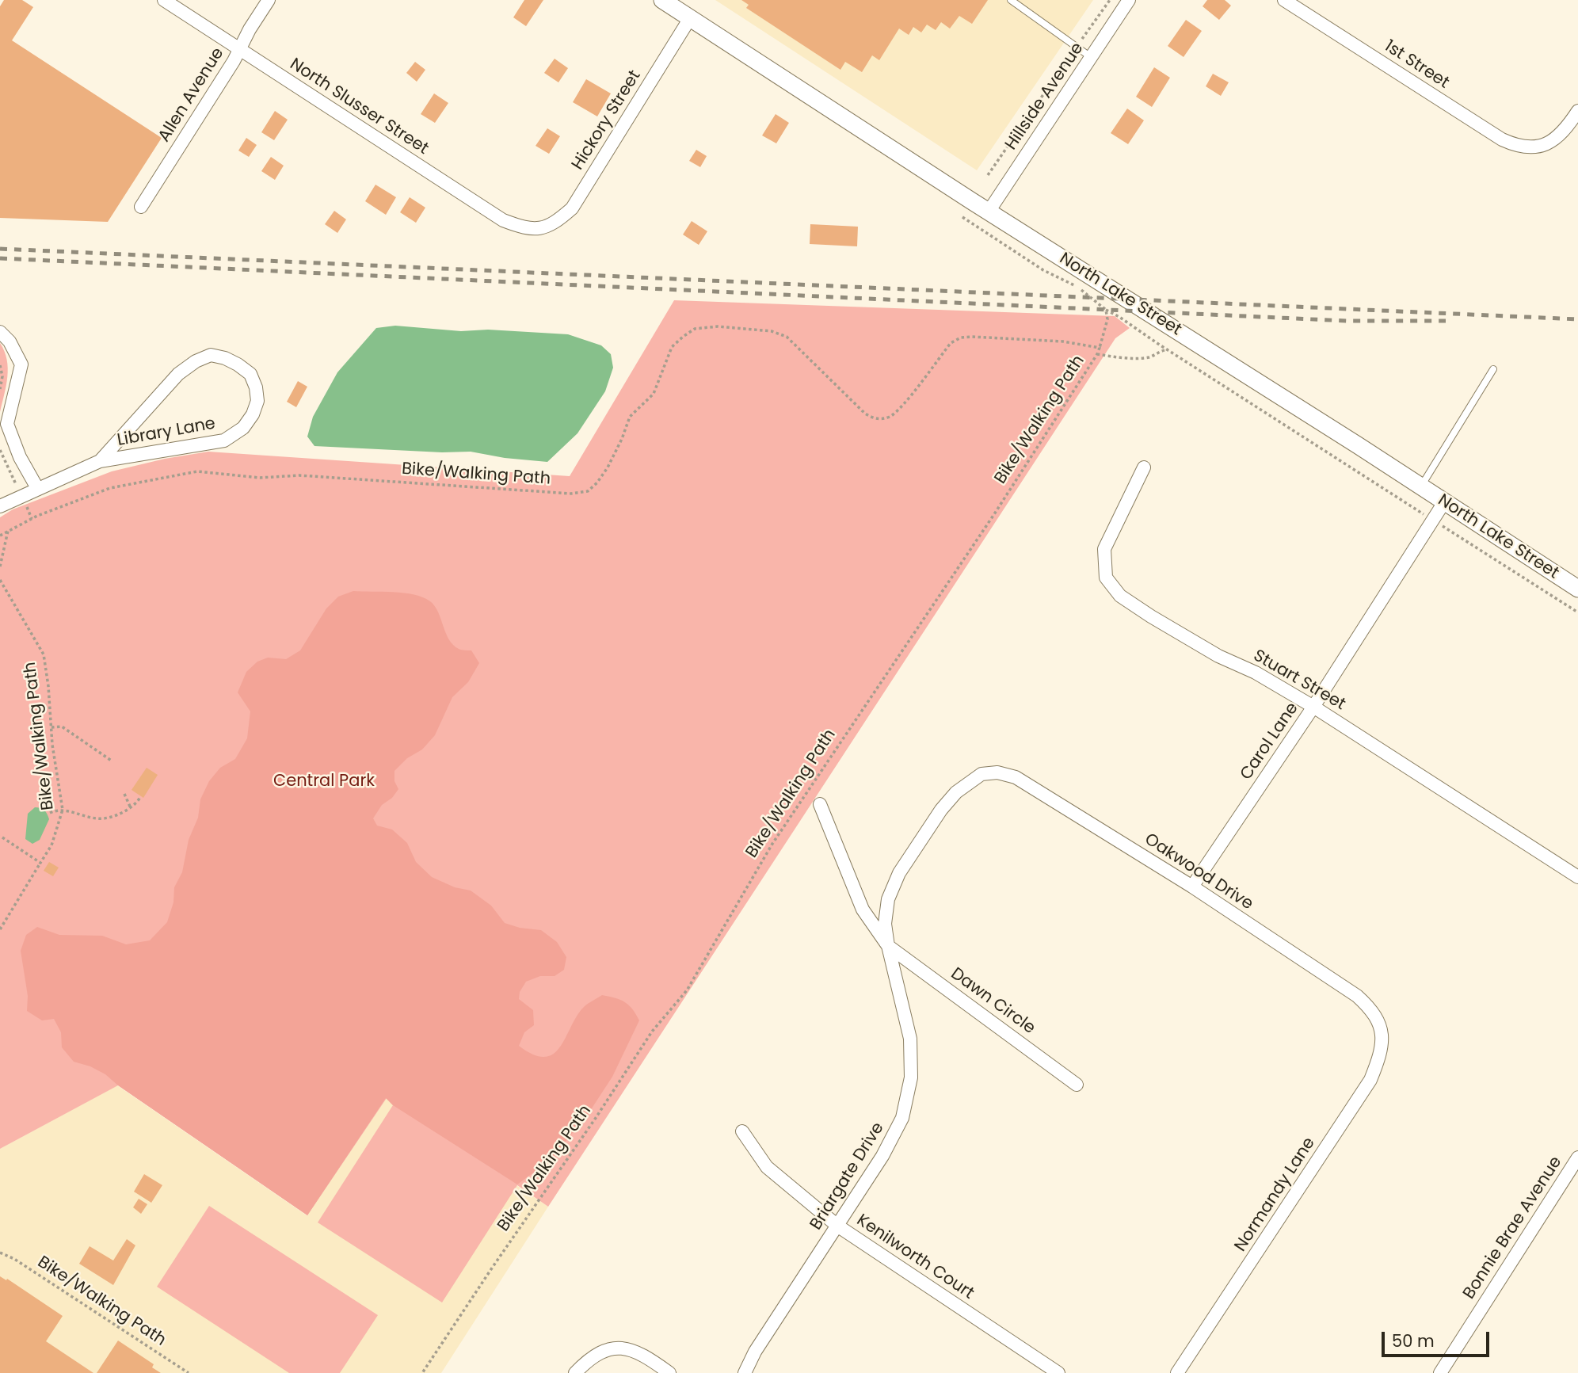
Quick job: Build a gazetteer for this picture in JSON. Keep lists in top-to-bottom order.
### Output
{
  "streets": {
    "street": [
      "1st Street",
      "Allen Avenue",
      "Hillside Avenue",
      "North Slusser Street",
      "Hickory Street",
      "North Lake Street",
      "Library Lane",
      "Stuart Street",
      "Carol Lane",
      "Oakwood Drive",
      "Dawn Circle",
      "Briargate Drive",
      "Normandy Lane",
      "Bonnie Brae Avenue",
      "Kenilworth Court"
    ],
    "path": ["Bike/Walking Path"]
  },
  "crossings": [
    ["Allen Avenue", "North Slusser Street"],
    ["Hillside Avenue", "North Lake Street"],
    ["North Slusser Street", "Hickory Street"],
    ["Hickory Street", "North Lake Street"],
    ["North Lake Street", "Carol Lane"],
    ["Stuart Street", "Carol Lane"],
    ["Carol Lane", "Oakwood Drive"],
    ["Oakwood Drive", "Briargate Drive"],
    ["Oakwood Drive", "Normandy Lane"],
    ["Dawn Circle", "Briargate Drive"],
    ["Briargate Drive", "Kenilworth Court"]
  ],
  "parks": ["Central Park"],
  "scale_bar": "50 m"
}
